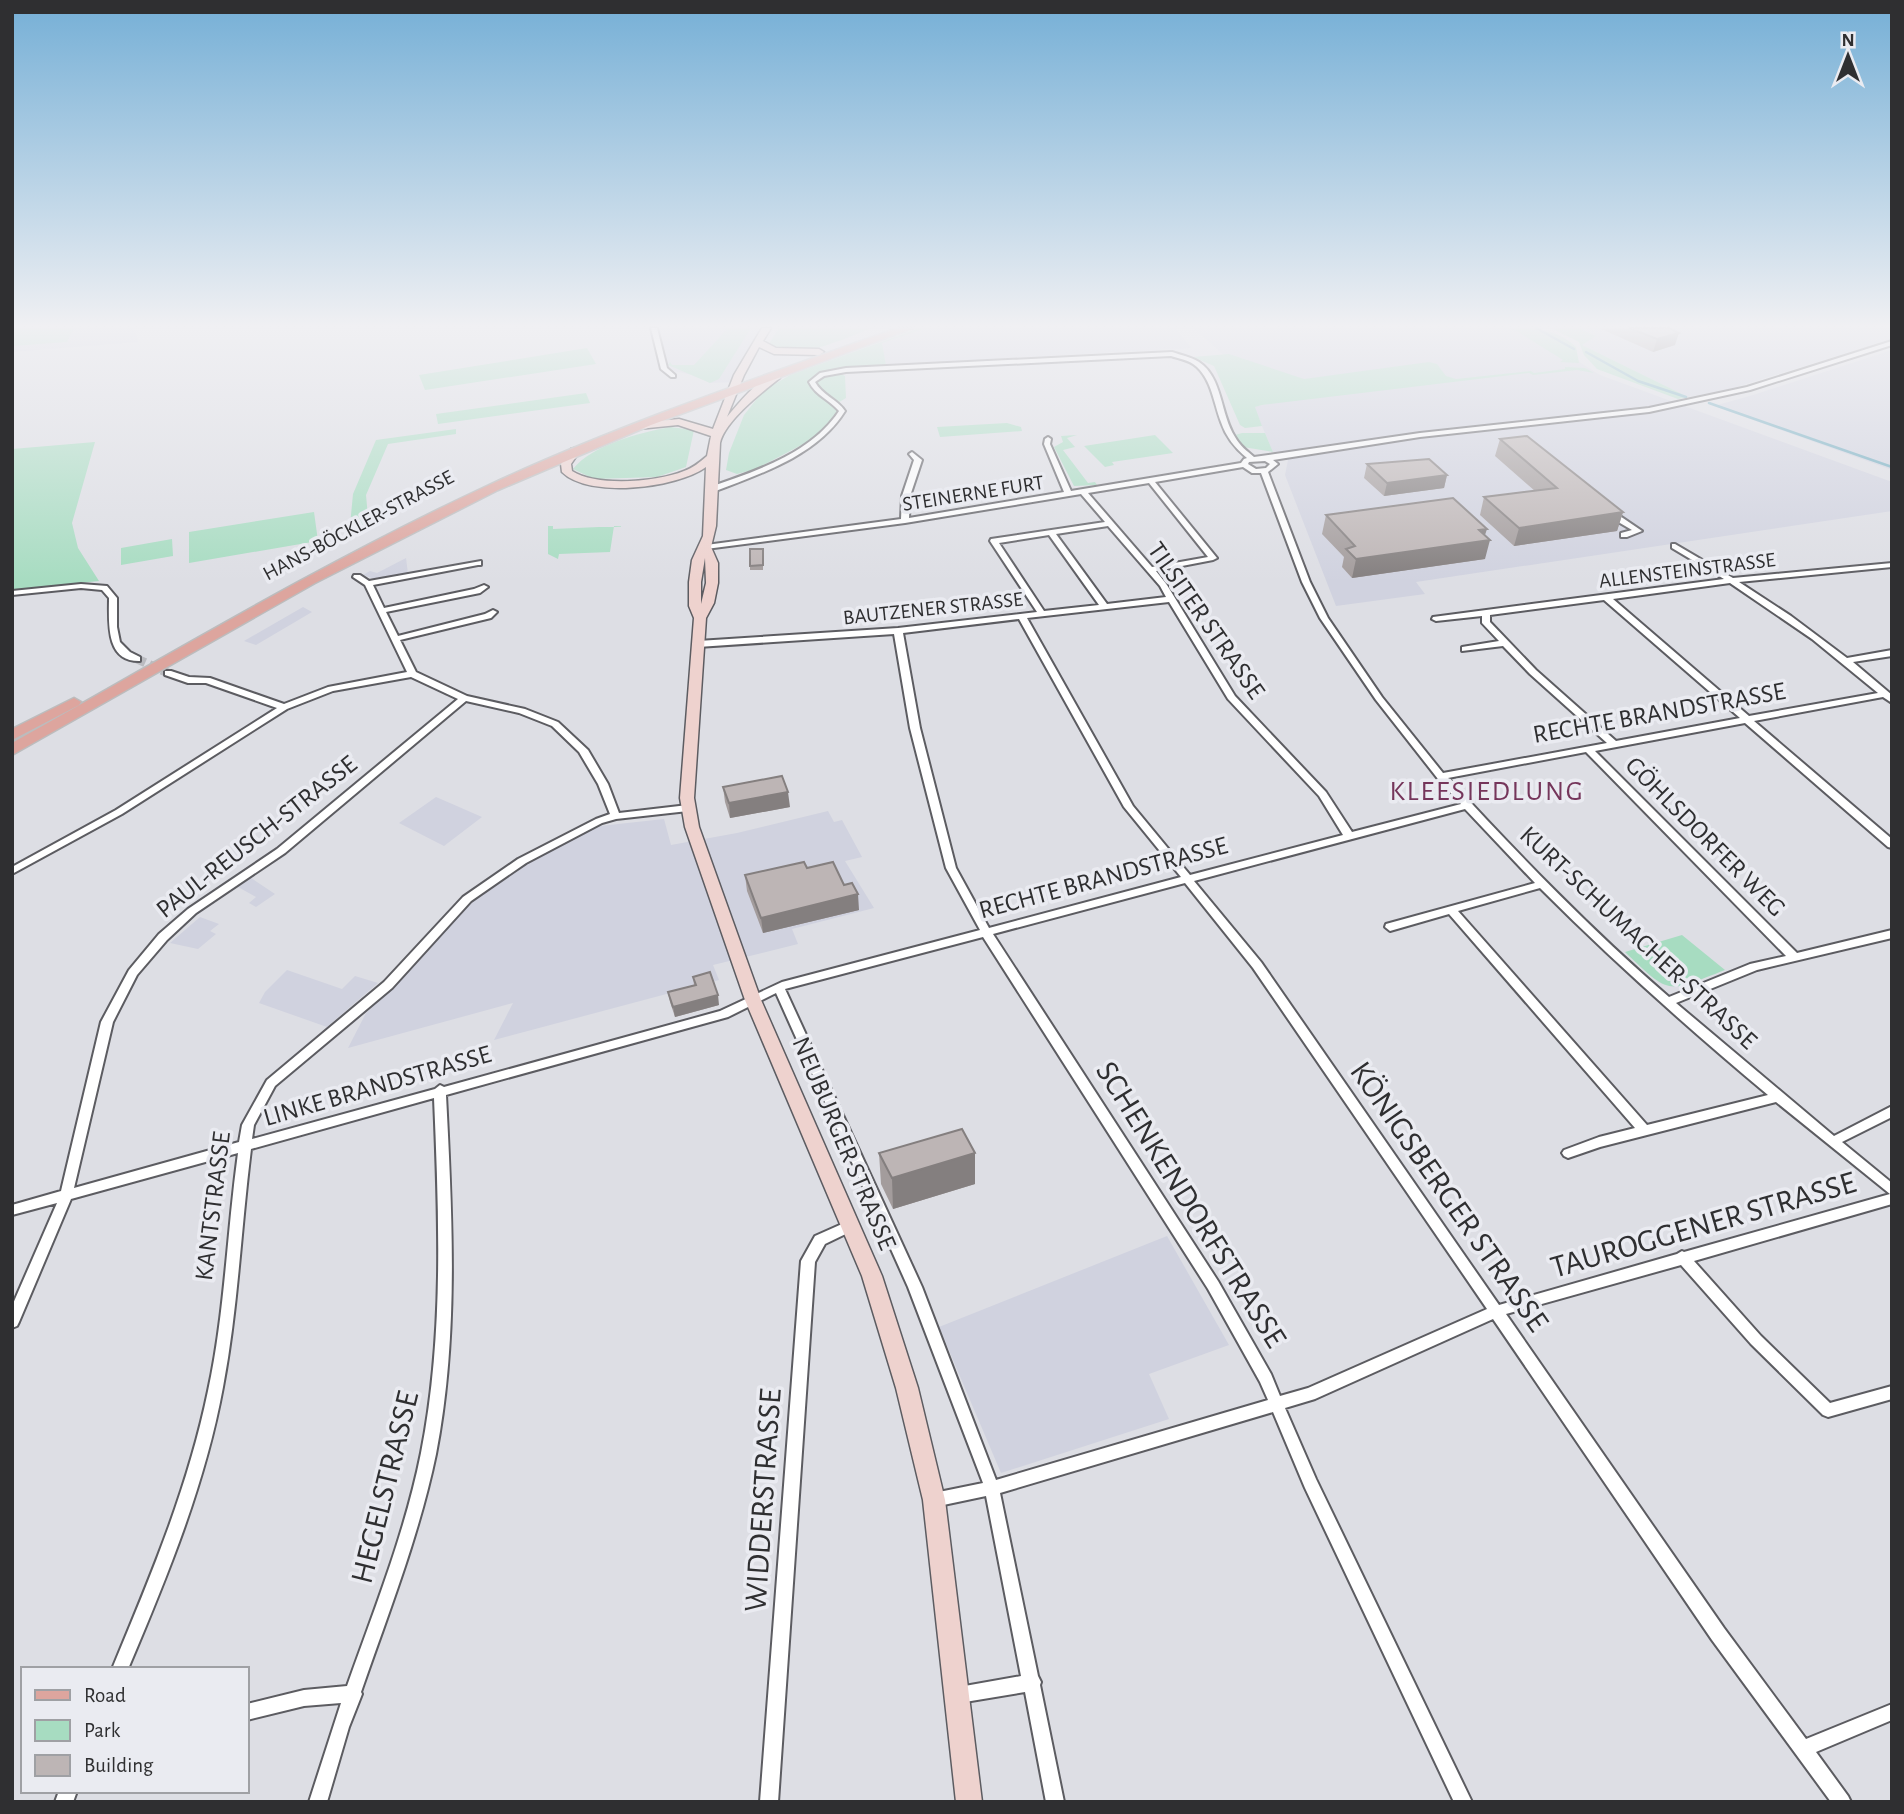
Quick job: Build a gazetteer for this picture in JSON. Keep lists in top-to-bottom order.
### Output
{
  "streets": {
    "main road": ["HANS-BÖCKLER-STRASSE"],
    "street": [
      "STEINERNE FURT",
      "ALLENSTEINSTRASSE",
      "BAUTZENER STRASSE",
      "TILSITER STRASSE",
      "RECHTE BRANDSTRASSE",
      "PAUL-REUSCH-STRASSE",
      "GÖHLSDORFER WEG",
      "KURT-SCHUMACHER-STRASSE",
      "LINKE BRANDSTRASSE",
      "NEUBURGER STRASSE",
      "KÖNIGSBERGER STRASSE",
      "SCHENKENDORFSTRASSE",
      "KANTSTRASSE",
      "TAUROGGENER STRASSE",
      "HEGELSTRASSE",
      "WIDDERSTRASSE"
    ]
  },
  "crossings": [
    ["STEINERNE FURT", "TILSITER STRASSE"],
    ["STEINERNE FURT", "KURT-SCHUMACHER-STRASSE"],
    ["STEINERNE FURT", "NEUBURGER STRASSE"],
    ["BAUTZENER STRASSE", "TILSITER STRASSE"],
    ["BAUTZENER STRASSE", "NEUBURGER STRASSE"],
    ["BAUTZENER STRASSE", "KÖNIGSBERGER STRASSE"],
    ["BAUTZENER STRASSE", "SCHENKENDORFSTRASSE"],
    ["TILSITER STRASSE", "RECHTE BRANDSTRASSE"],
    ["RECHTE BRANDSTRASSE", "GÖHLSDORFER WEG"],
    ["RECHTE BRANDSTRASSE", "KURT-SCHUMACHER-STRASSE"],
    ["RECHTE BRANDSTRASSE", "LINKE BRANDSTRASSE"],
    ["RECHTE BRANDSTRASSE", "NEUBURGER STRASSE"],
    ["RECHTE BRANDSTRASSE", "KÖNIGSBERGER STRASSE"],
    ["RECHTE BRANDSTRASSE", "SCHENKENDORFSTRASSE"],
    ["PAUL-REUSCH-STRASSE", "LINKE BRANDSTRASSE"],
    ["LINKE BRANDSTRASSE", "NEUBURGER STRASSE"],
    ["LINKE BRANDSTRASSE", "KANTSTRASSE"],
    ["LINKE BRANDSTRASSE", "HEGELSTRASSE"],
    ["NEUBURGER STRASSE", "KANTSTRASSE"],
    ["NEUBURGER STRASSE", "TAUROGGENER STRASSE"],
    ["NEUBURGER STRASSE", "WIDDERSTRASSE"],
    ["KÖNIGSBERGER STRASSE", "TAUROGGENER STRASSE"],
    ["SCHENKENDORFSTRASSE", "TAUROGGENER STRASSE"]
  ],
  "districts": ["KLEESIEDLUNG"],
  "legend": ["Road", "Park", "Building"],
  "north": "top"
}
